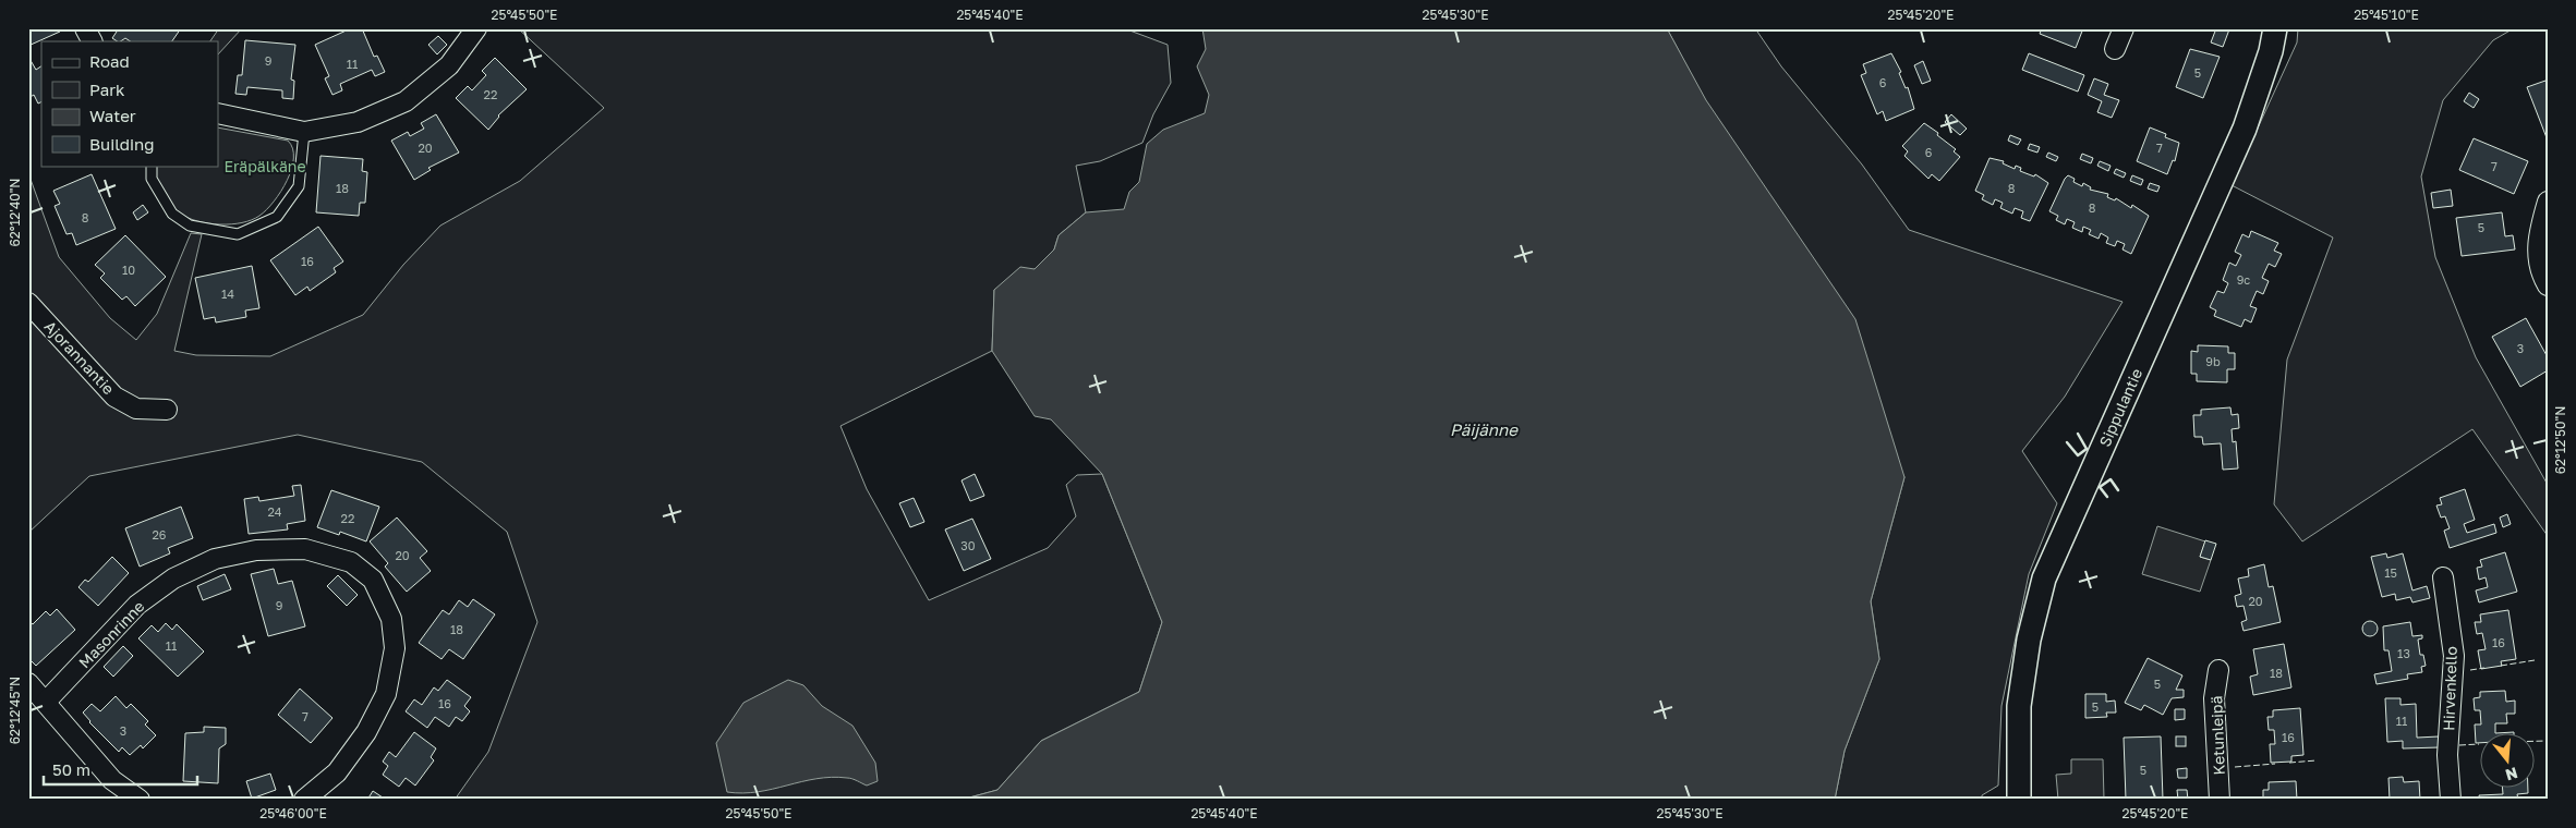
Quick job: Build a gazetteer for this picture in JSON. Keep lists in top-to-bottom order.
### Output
{
  "streets": {
    "street": [
      "Ajorannantie",
      "Sippulantie",
      "Masonrinne",
      "Hirvenkello",
      "Ketunleipä"
    ]
  },
  "water": ["Päijänne"],
  "parks": ["Eräpälkäne"],
  "house_numbers": [
    "9",
    "11",
    "5",
    "6",
    "22",
    "20",
    "7",
    "6",
    "7",
    "18",
    "8",
    "8",
    "8",
    "5",
    "16",
    "10",
    "9c",
    "14",
    "3",
    "9b",
    "24",
    "22",
    "26",
    "30",
    "20",
    "15",
    "20",
    "9",
    "18",
    "16",
    "11",
    "13",
    "18",
    "5",
    "16",
    "5",
    "7",
    "11",
    "3",
    "16",
    "5"
  ],
  "legend": [
    "Road",
    "Park",
    "Water",
    "Building"
  ],
  "scale_bar": "50 m",
  "north": "bottom",
  "coordinates": [
    "25°45'50\"E",
    "25°45'40\"E",
    "25°45'30\"E",
    "25°45'20\"E",
    "25°45'10\"E",
    "62°12'40\"N",
    "62°12'50\"N",
    "62°12'45\"N",
    "25°46'00\"E"
  ]
}
